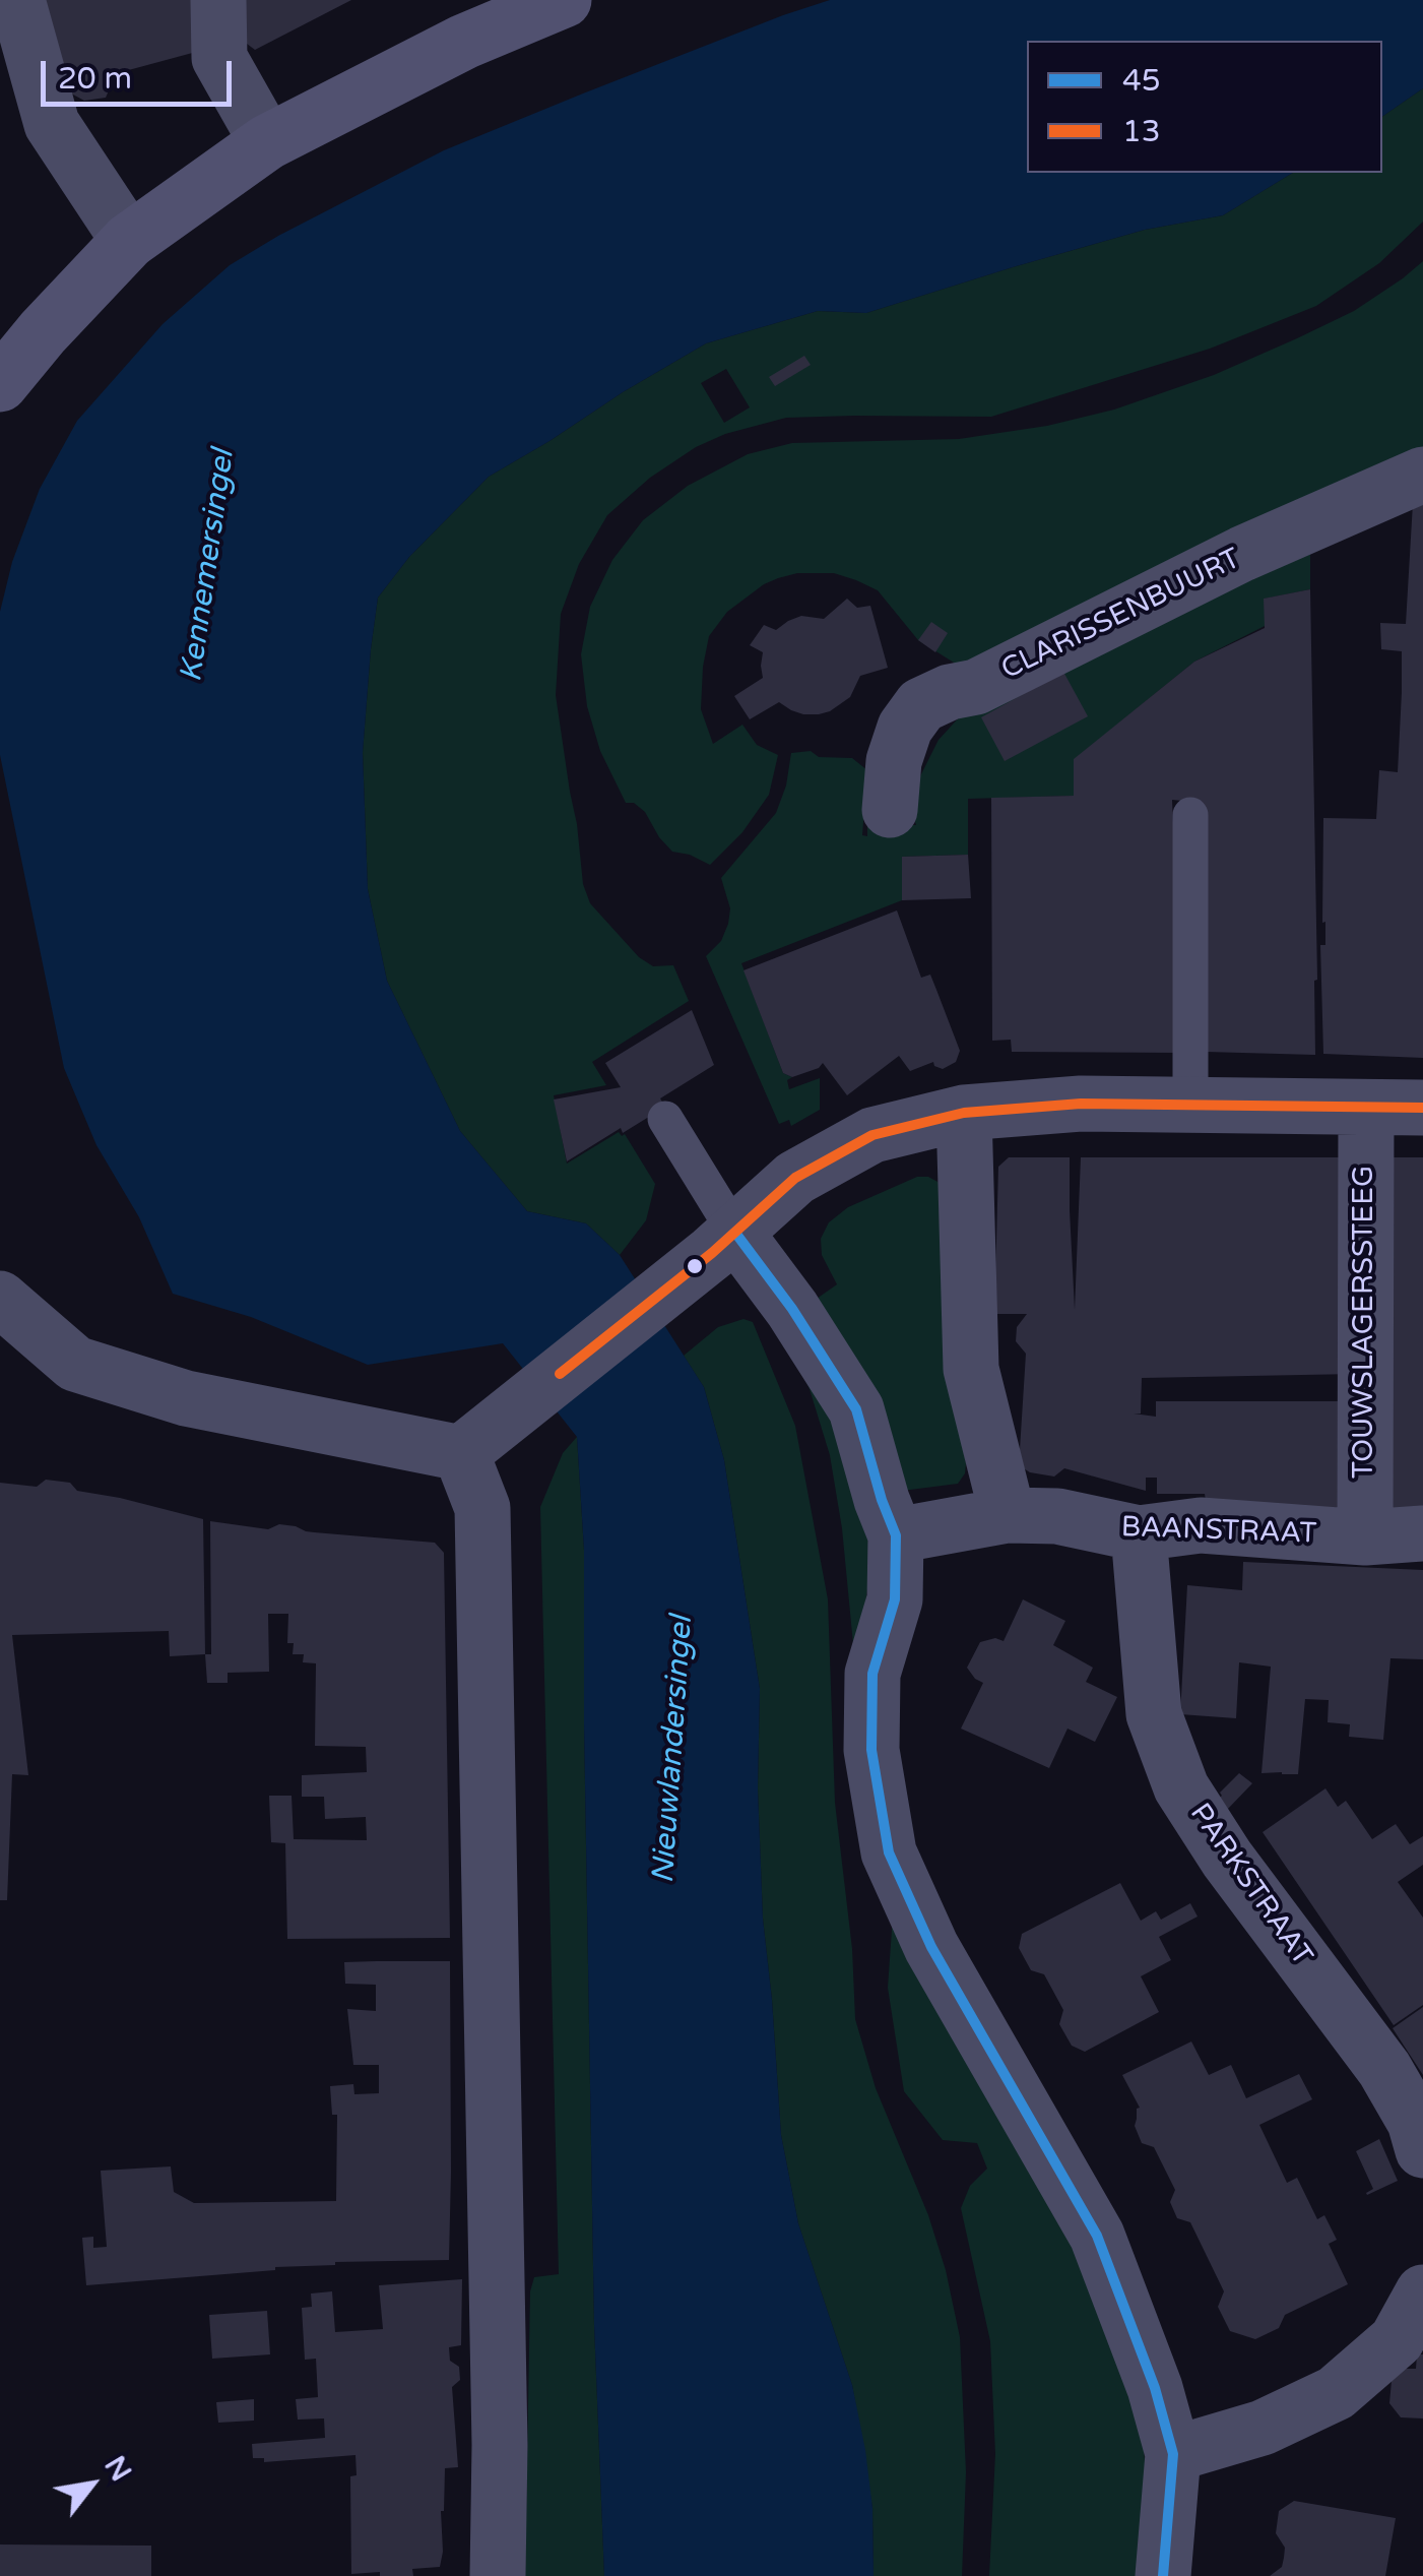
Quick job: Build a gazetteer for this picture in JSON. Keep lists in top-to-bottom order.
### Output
{
  "streets": {
    "street": [
      "CLARISSENBUURT",
      "TOUWSLAGERSSTEEG",
      "BAANSTRAAT",
      "PARKSTRAAT"
    ]
  },
  "crossings": [
    ["TOUWSLAGERSSTEEG", "BAANSTRAAT"],
    ["BAANSTRAAT", "PARKSTRAAT"]
  ],
  "water": ["Kennemersingel", "Nieuwlandersingel"],
  "lines": ["transit line 13", "transit line 45"],
  "legend": ["45", "13"],
  "scale_bar": "20 m",
  "north": "top right"
}
